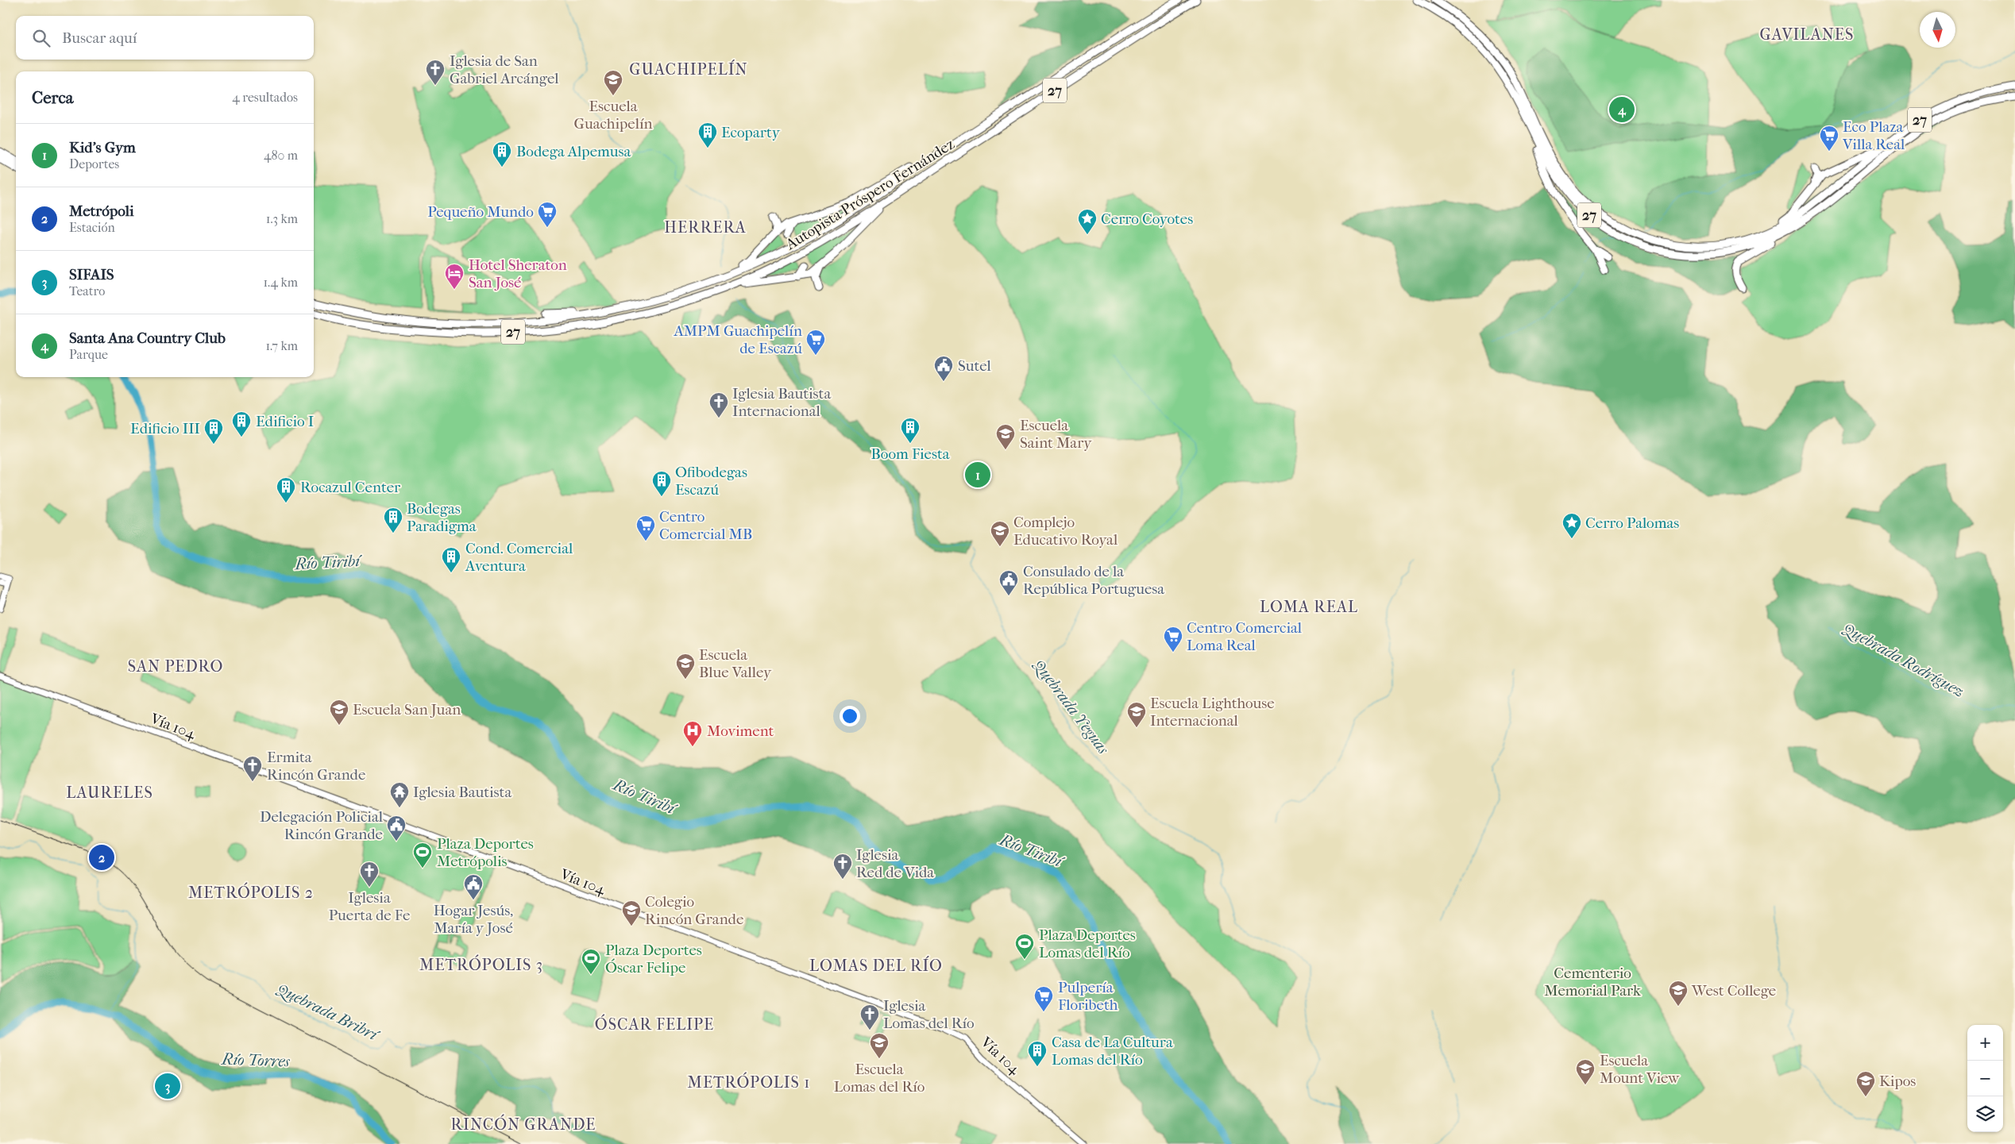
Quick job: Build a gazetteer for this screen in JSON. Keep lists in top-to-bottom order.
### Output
{
  "streets": {
    "highway": ["27", "Autopista Próspero Fernández"],
    "main road": ["Vía 104"]
  },
  "districts": [
    "GAVILANES",
    "GUACHIPELÍN",
    "HERRERA",
    "LOMA REAL",
    "SAN PEDRO",
    "LAURELES",
    "METRÓPOLIS 2",
    "METRÓPOLIS 3",
    "LOMAS DEL RÍO",
    "ÓSCAR FELIPE",
    "METRÓPOLIS 1",
    "RINCÓN GRANDE"
  ],
  "water": [
    "Río Tiribí",
    "Quebrada Rodríguez",
    "Quebrada Yeguas",
    "Quebrada Bribrí",
    "Río Torres"
  ],
  "parks": ["Cementerio Memorial Park"],
  "places": {
    "church": [
      "Iglesia de San Gabriel Arcángel",
      "Iglesia Bautista Internacional",
      "Ermita Rincón Grande",
      "Iglesia Red de Vida",
      "Iglesia Puerta de Fe",
      "Iglesia Lomas del Río"
    ],
    "school or university": [
      "Escuela Guachipelín",
      "Escuela Saint Mary",
      "Complejo Educativo Royal",
      "Escuela Blue Valley",
      "Escuela San Juan",
      "Escuela Lighthouse Internacional",
      "Colegio Rincón Grande",
      "West College",
      "Escuela Lomas del Río",
      "Escuela Mount View",
      "Kipos"
    ],
    "building": [
      "Ecoparty",
      "Bodega Alpemusa",
      "Edificio I",
      "Boom Fiesta",
      "Edificio III",
      "Ofibodegas Escazú",
      "Rocazul Center",
      "Bodegas Paradigma",
      "Cond. Comercial Aventura",
      "Casa de La Cultura Lomas del Río"
    ],
    "supermarket": [
      "Eco Plaza Villa Real",
      "Pequeño Mundo",
      "AMPM Guachipelín de Escazú",
      "Centro Comercial MB",
      "Centro Comercial Loma Real",
      "Pulpería Floribeth"
    ],
    "place": ["Cerro Coyotes", "Cerro Palomas"],
    "hotel": ["Hotel Sheraton San José"],
    "public building": [
      "Sutel",
      "Consulado de la República Portuguesa",
      "Delegación Policial Rincón Grande",
      "Hogar Jesús, María y José"
    ],
    "hospital": ["Moviment"],
    "temple": ["Iglesia Bautista"],
    "sports": ["Plaza Deportes Metrópolis", "Plaza Deportes Lomas del Río", "Plaza Deportes Óscar Felipe"]
  },
  "north": "bottom",
  "page": {
    "search": "Buscar aquí",
    "heading": ["Cerca", "4 resultados"],
    "pins": [
      "4",
      "1",
      "2",
      "3"
    ],
    "list": [
      {
        "mark": "1",
        "name": "Kid's Gym",
        "note": "Deportes",
        "value": "480 m"
      },
      {
        "mark": "2",
        "name": "Metrópoli",
        "note": "Estación",
        "value": "1.3 km"
      },
      {
        "mark": "3",
        "name": "SIFAIS",
        "note": "Teatro",
        "value": "1.4 km"
      },
      {
        "mark": "4",
        "name": "Santa Ana Country Club",
        "note": "Parque",
        "value": "1.7 km"
      }
    ],
    "map_buttons": ["+", "−"]
  }
}
